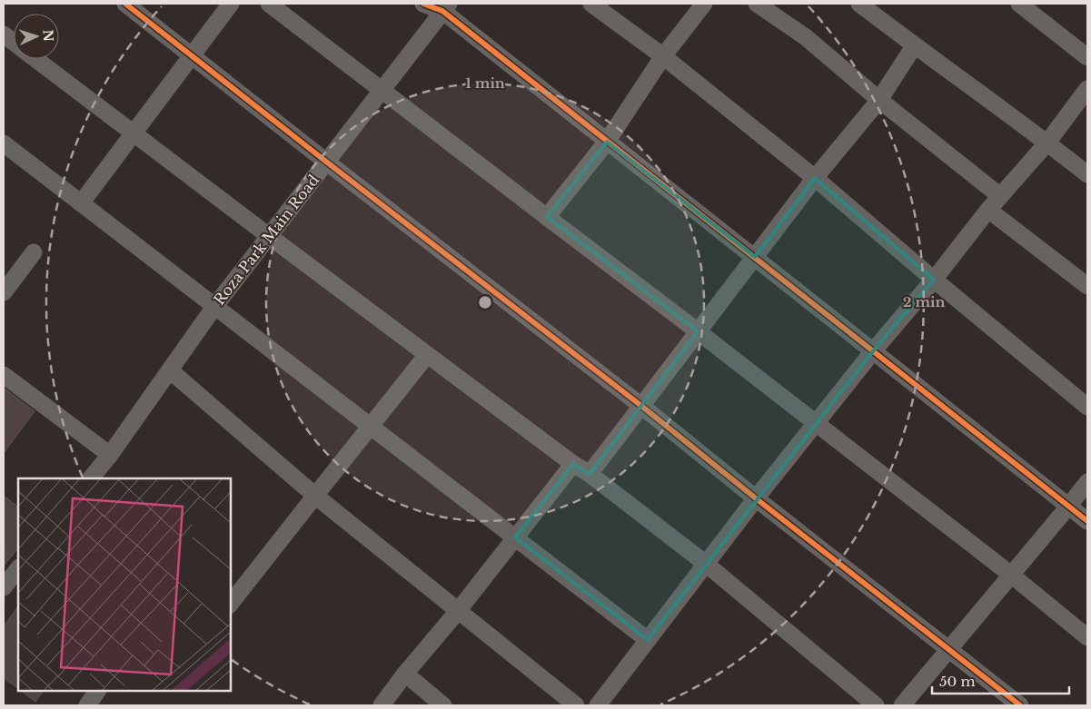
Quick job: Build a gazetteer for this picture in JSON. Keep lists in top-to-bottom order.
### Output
{
  "streets": {
    "street": ["Roza Park Main Road"]
  },
  "scale_bar": "50 m",
  "north": "right",
  "rings": ["1 min", "2 min"]
}
